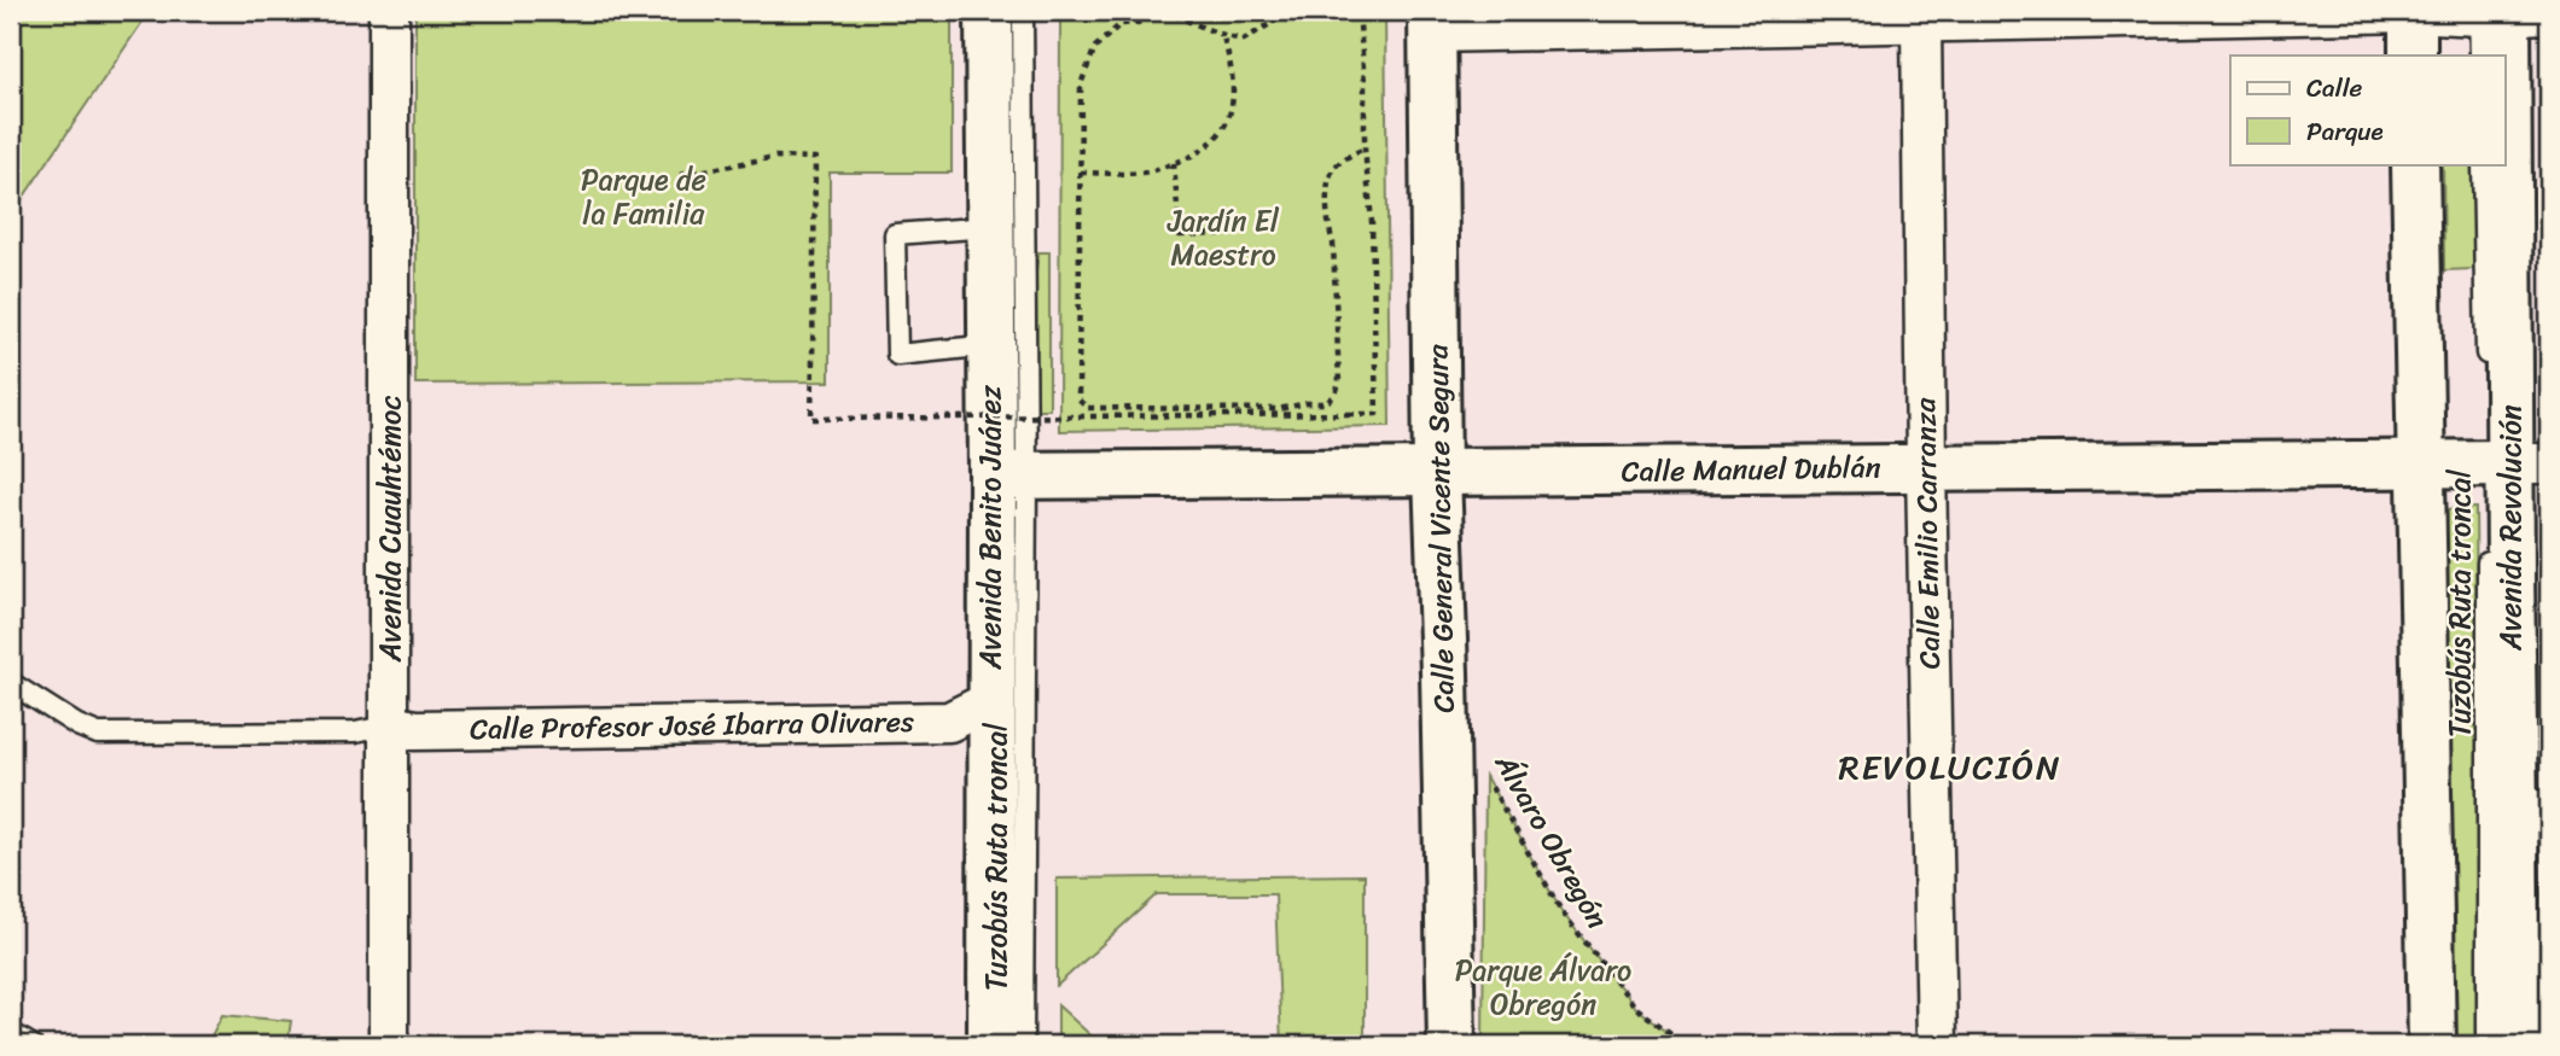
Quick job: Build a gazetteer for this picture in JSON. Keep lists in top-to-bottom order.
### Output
{
  "streets": {
    "main road": [
      "Calle Manuel Dublán",
      "Avenida Benito Juárez",
      "Avenida Revolución",
      "Calle General Vicente Segura"
    ],
    "street": ["Avenida Cuauhtémoc", "Calle Emilio Carranza", "Calle Profesor José Ibarra Olivares"],
    "lane": ["Tuzobús Ruta troncal"],
    "path": ["Álvaro Obregón"]
  },
  "crossings": [
    ["Calle Manuel Dublán", "Avenida Benito Juárez"],
    ["Calle Manuel Dublán", "Avenida Revolución"],
    ["Calle Manuel Dublán", "Calle General Vicente Segura"],
    ["Calle Manuel Dublán", "Calle Emilio Carranza"],
    ["Calle Manuel Dublán", "Tuzobús Ruta troncal"],
    ["Avenida Benito Juárez", "Tuzobús Ruta troncal"],
    ["Avenida Benito Juárez", "Calle Profesor José Ibarra Olivares"],
    ["Avenida Cuauhtémoc", "Calle Profesor José Ibarra Olivares"]
  ],
  "districts": ["REVOLUCIÓN"],
  "parks": ["Parque de la Familia", "Jardín El Maestro", "Parque Álvaro Obregón"],
  "legend": ["Calle", "Parque"]
}
